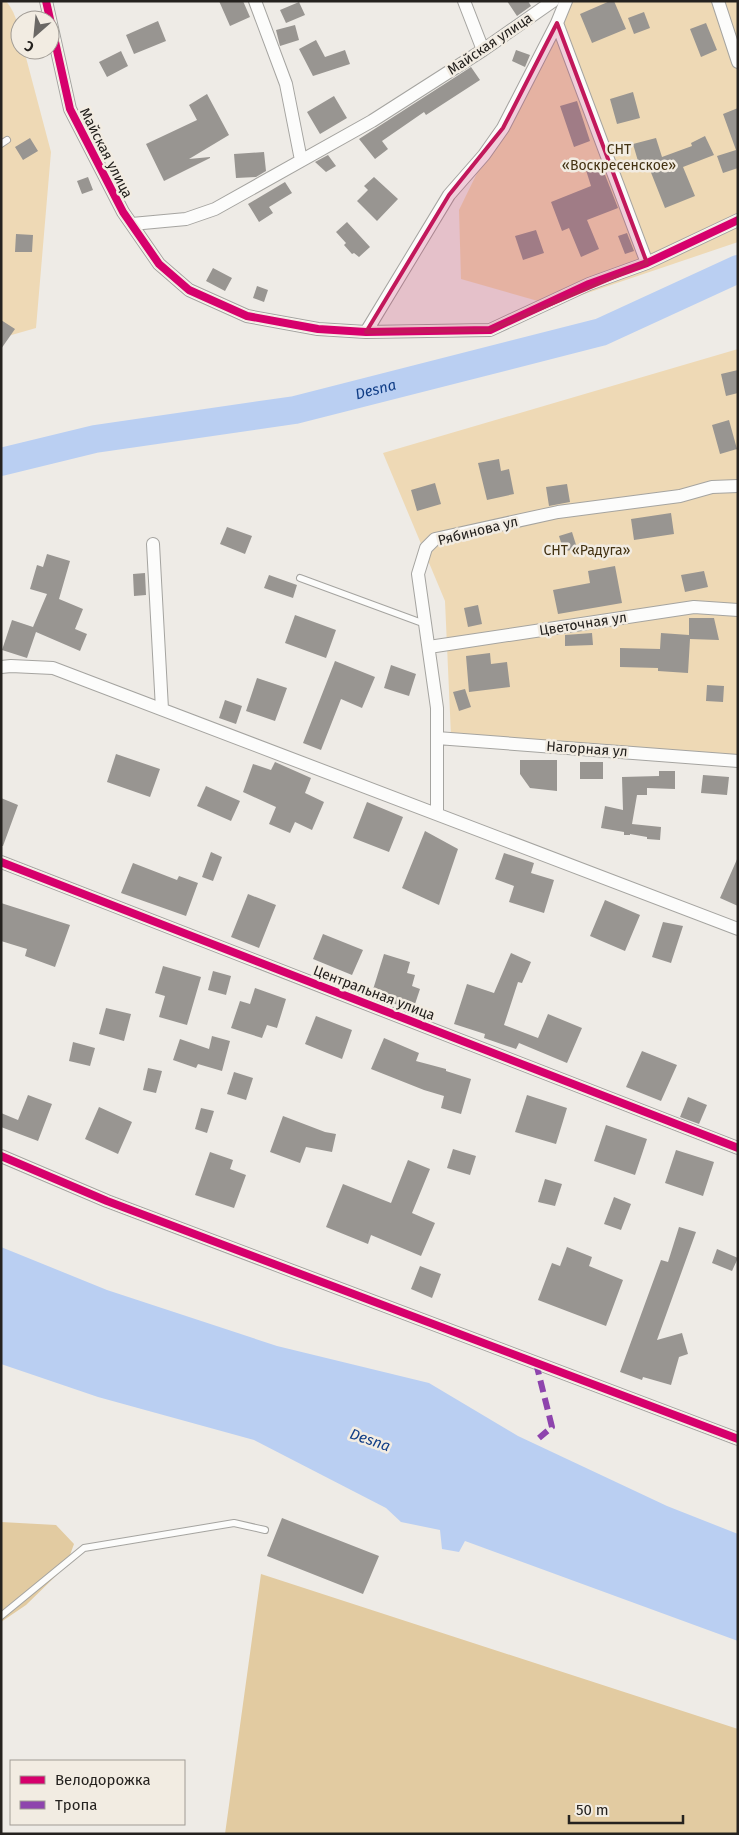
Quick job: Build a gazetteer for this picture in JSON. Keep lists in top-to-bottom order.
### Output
{
  "streets": {
    "street": [
      "Майская улица",
      "Рябинова ул",
      "Цветочная ул",
      "Нагорная ул",
      "Центральная улица"
    ]
  },
  "crossings": [
    ["Рябинова ул", "Цветочная ул"],
    ["Рябинова ул", "Нагорная ул"]
  ],
  "water": ["Desna"],
  "parks": ["СНТ «Воскресенское»", "СНТ «Радуга»"],
  "legend": ["Велодорожка", "Тропа"],
  "scale_bar": "50 m",
  "north": "bottom left"
}
